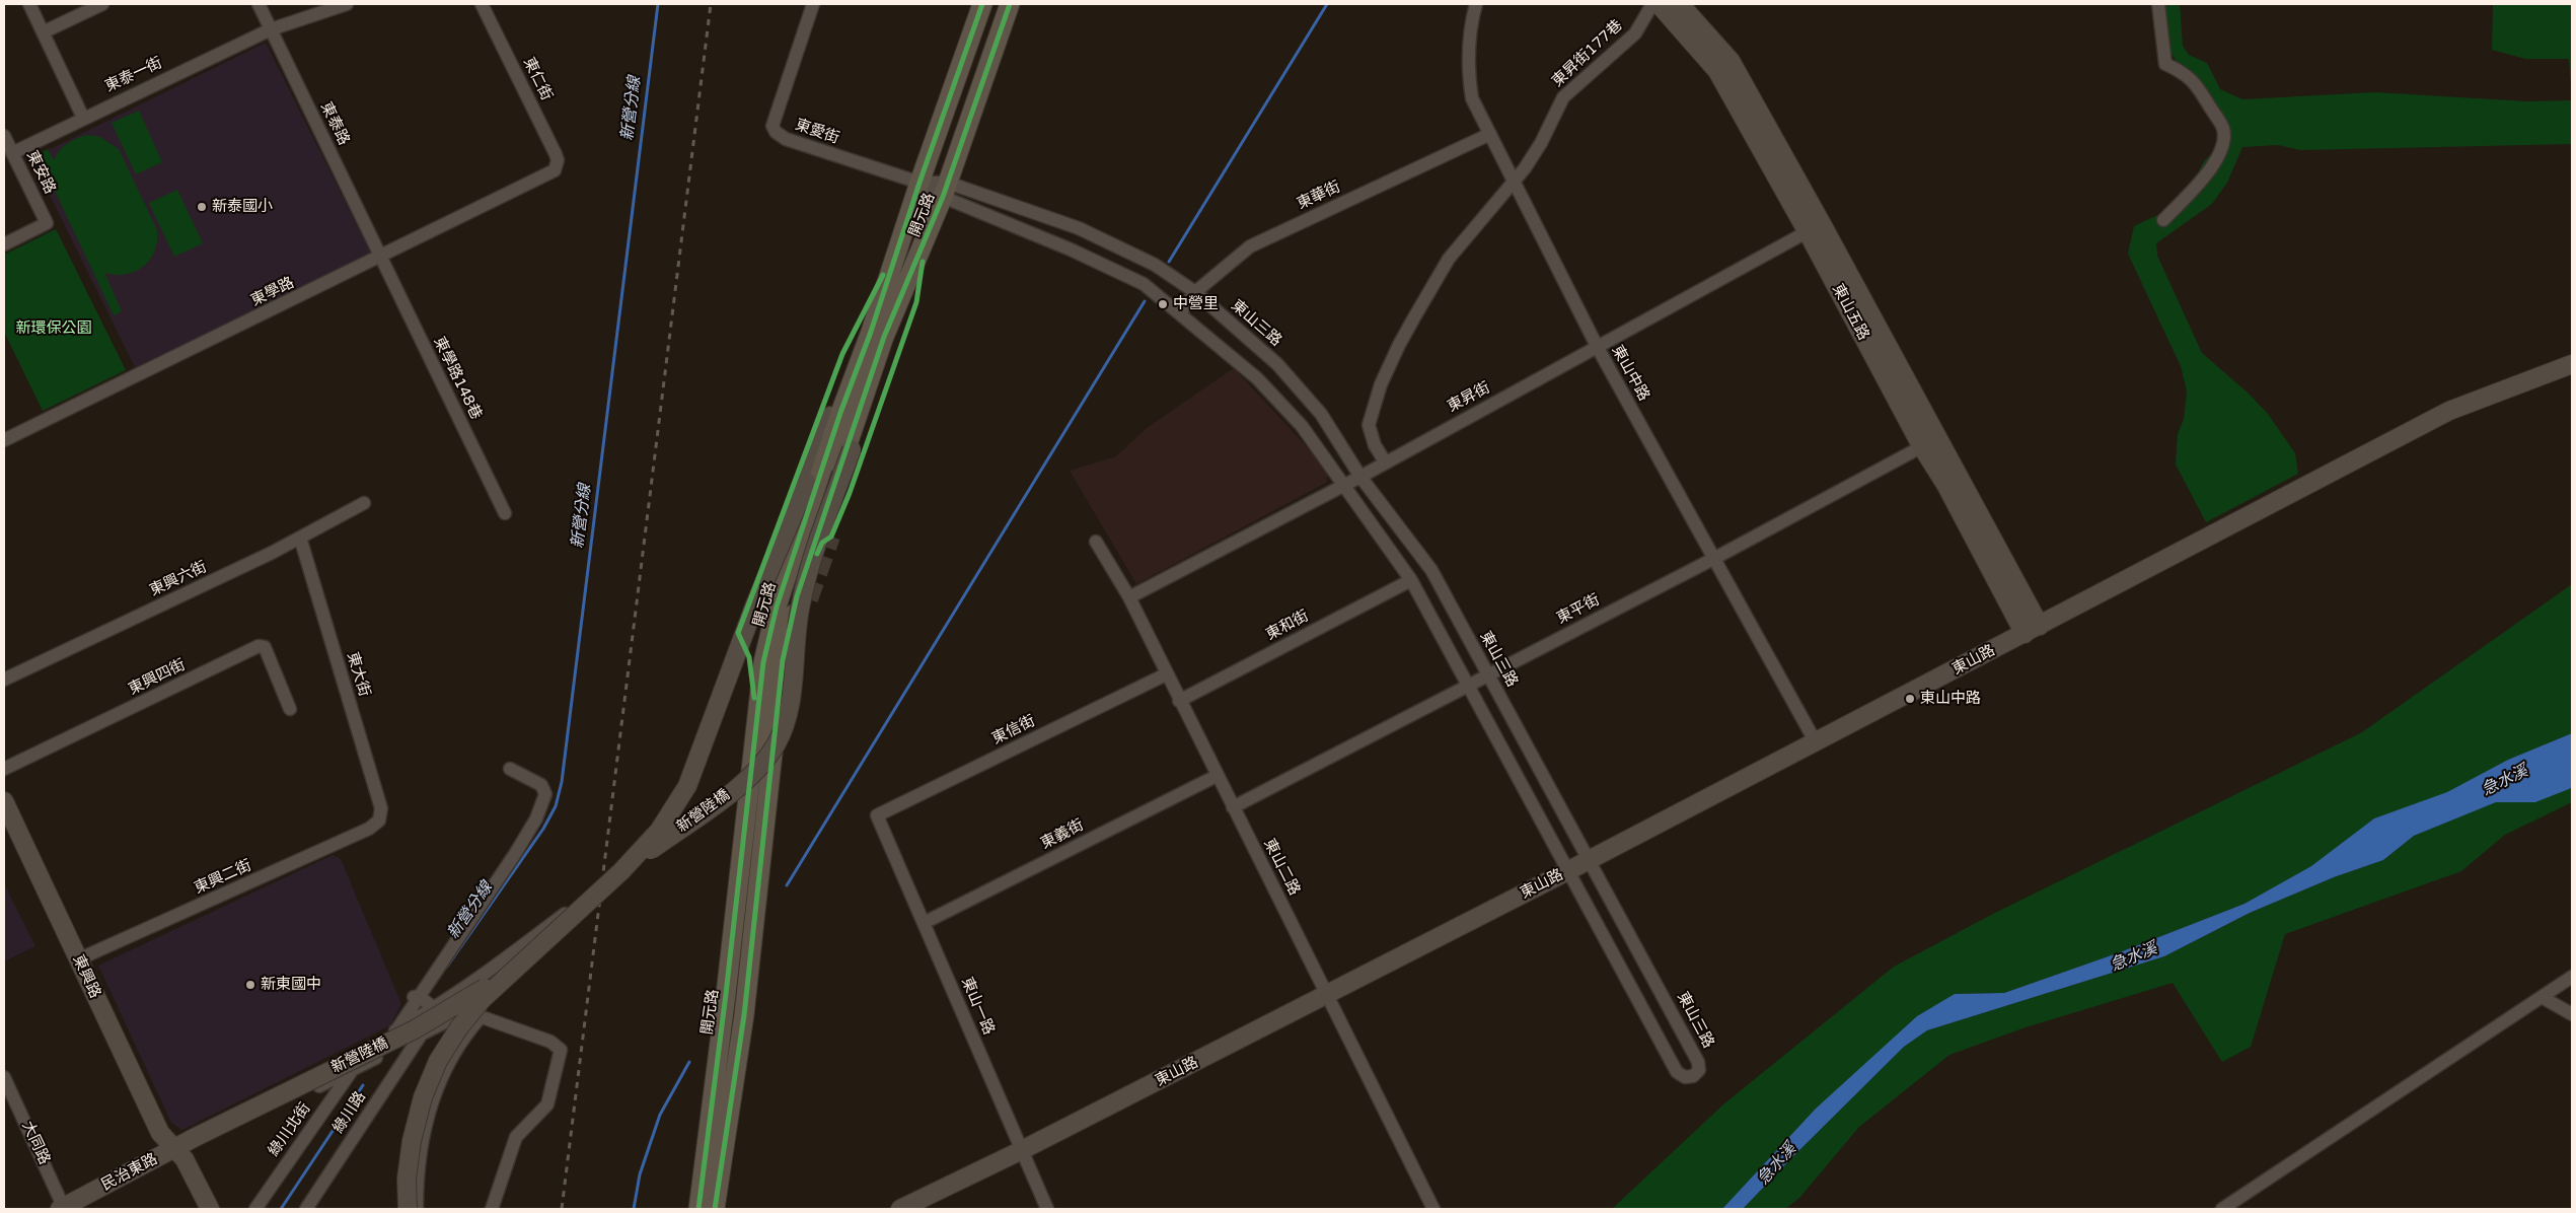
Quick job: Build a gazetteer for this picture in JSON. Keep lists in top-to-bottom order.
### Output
{
  "streets": {
    "main road": ["開元路"],
    "street": [
      "東昇街177巷",
      "東泰一街",
      "東仁街",
      "東泰路",
      "東愛街",
      "東安路",
      "東華街",
      "東學路",
      "東山五路",
      "東山三路",
      "東山中路",
      "東學路148巷",
      "東昇街",
      "東興六街",
      "東平街",
      "東和街",
      "東山路",
      "東大街",
      "東興四街",
      "東信街",
      "新營陸橋",
      "東義街",
      "東山二路",
      "東興二街",
      "東興路",
      "東山一路",
      "綠川路",
      "綠川北街",
      "大同路",
      "民治東路"
    ]
  },
  "crossings": [
    ["東昇街177巷", "東山中路"],
    ["東泰一街", "東泰路"],
    ["東泰一街", "東安路"],
    ["東仁街", "東學路"],
    ["東泰路", "東學路"],
    ["東泰路", "東學路148巷"],
    ["東愛街", "開元路"],
    ["東愛街", "東山三路"],
    ["東華街", "東山三路"],
    ["東華街", "東山中路"],
    ["開元路", "東山三路"],
    ["開元路", "新營陸橋"],
    ["東學路", "東學路148巷"],
    ["東山五路", "東昇街"],
    ["東山五路", "東平街"],
    ["東山五路", "東山路"],
    ["東山三路", "東昇街"],
    ["東山三路", "東平街"],
    ["東山三路", "東和街"],
    ["東山三路", "東山路"],
    ["東山中路", "東昇街"],
    ["東山中路", "東平街"],
    ["東山中路", "東山路"],
    ["東昇街", "東山二路"],
    ["東興六街", "東大街"],
    ["東平街", "東山二路"],
    ["東和街", "東山二路"],
    ["東山路", "東山二路"],
    ["東山路", "東山一路"],
    ["東大街", "東興二街"],
    ["東信街", "東山二路"],
    ["東信街", "東山一路"],
    ["新營陸橋", "民治東路"],
    ["東義街", "東山二路"],
    ["東義街", "東山一路"],
    ["東興二街", "東興路"],
    ["東興路", "民治東路"],
    ["大同路", "民治東路"]
  ],
  "water": ["新營分線", "急水溪"],
  "parks": ["新環保公園"],
  "places": [
    "新泰國小",
    "中營里",
    "東山中路",
    "新東國中"
  ]
}
